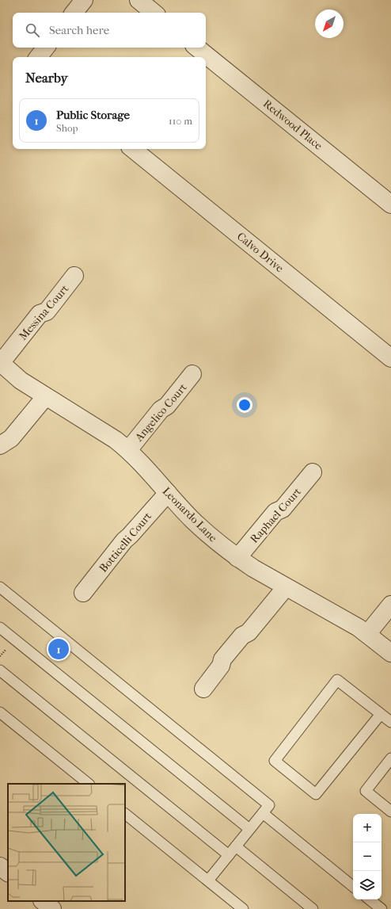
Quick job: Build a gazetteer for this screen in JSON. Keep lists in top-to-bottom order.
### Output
{
  "streets": {
    "street": [
      "Redwood Place",
      "Calvo Drive",
      "Messina Court",
      "Angelico Court",
      "Leonardo Lane",
      "Raphael Court",
      "Botticelli Court"
    ]
  },
  "crossings": [
    ["Messina Court", "Leonardo Lane"],
    ["Angelico Court", "Leonardo Lane"],
    ["Leonardo Lane", "Raphael Court"],
    ["Leonardo Lane", "Botticelli Court"]
  ],
  "north": "bottom left",
  "page": {
    "search": "Search here",
    "heading": "Nearby",
    "list": [
      {
        "mark": "1",
        "name": "Public Storage",
        "note": "Shop",
        "value": "110 m"
      }
    ],
    "pins": "1",
    "map_buttons": ["+", "−"]
  }
}
